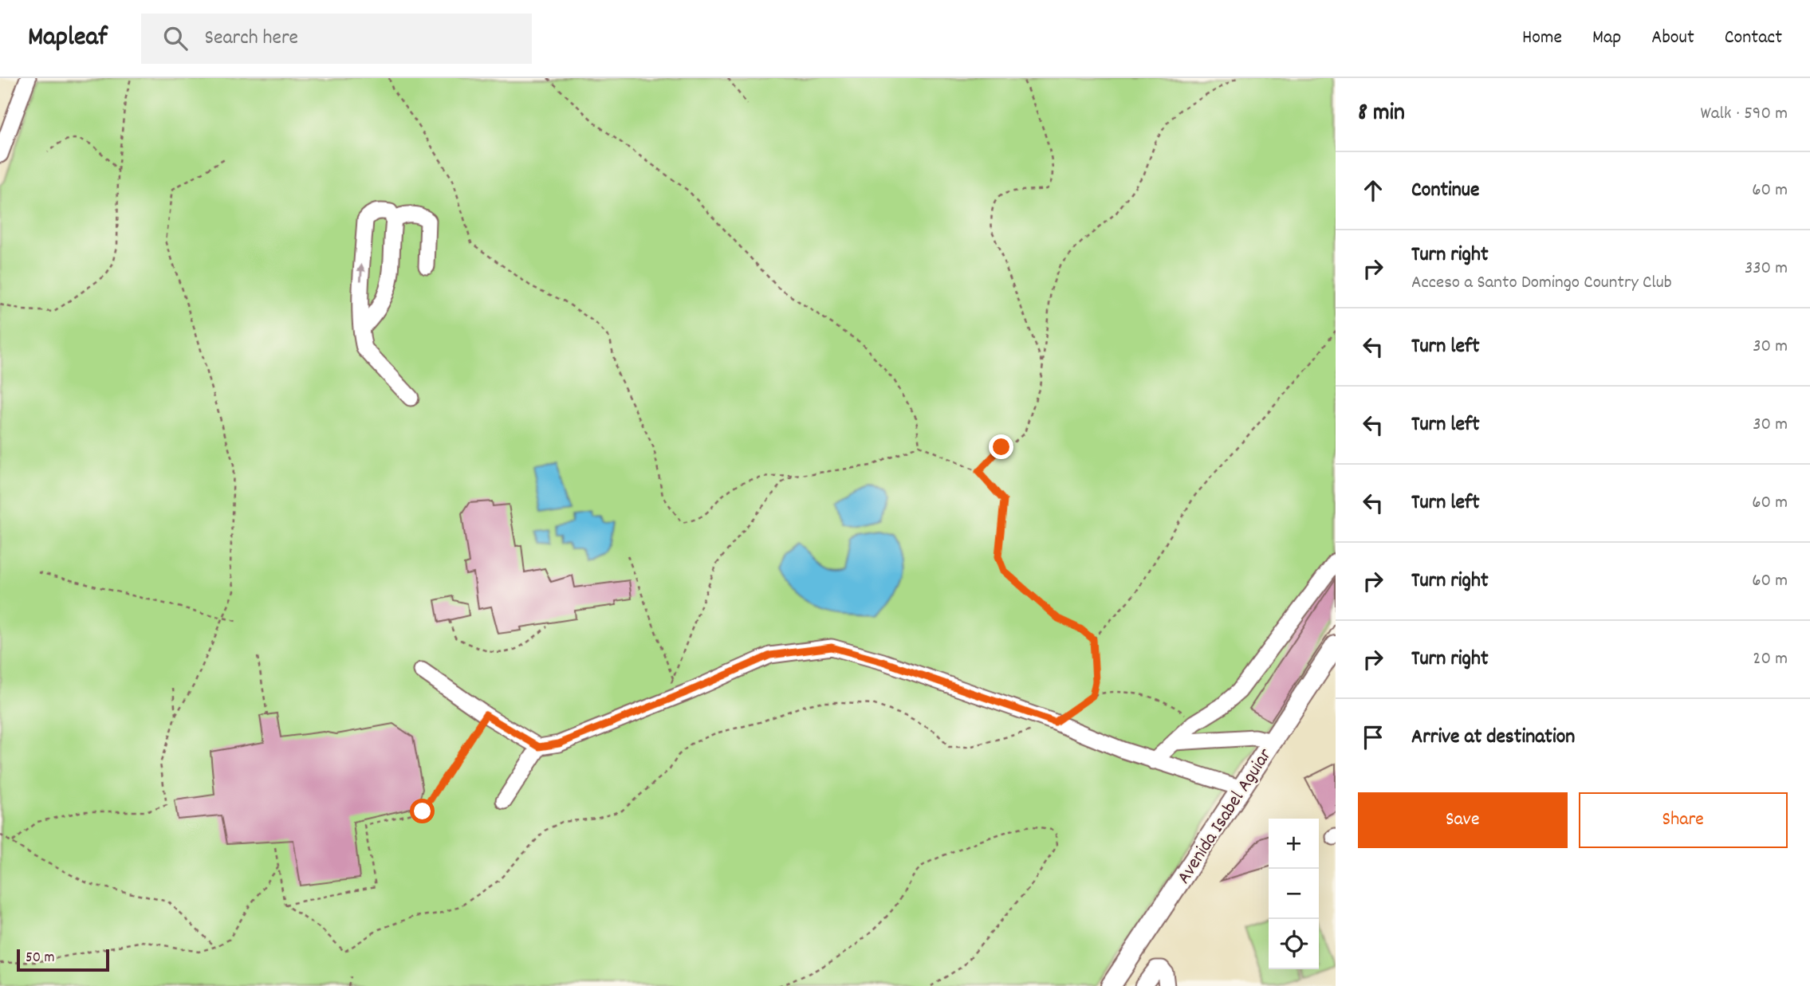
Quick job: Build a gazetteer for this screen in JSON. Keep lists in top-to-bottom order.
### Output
{
  "streets": {
    "main road": ["Avenida Isabel Aguiar"]
  },
  "scale_bar": "50 m",
  "page": {
    "header": "Mapleaf",
    "search": "Search here",
    "nav": [
      "Home",
      "Map",
      "About",
      "Contact"
    ],
    "heading": ["8 min", "Walk · 590 m"],
    "list": [
      ["Continue", "60 m"],
      ["Turn right", "Acceso a Santo Domingo Country Club", "330 m"],
      ["Turn left", "30 m"],
      ["Turn left", "30 m"],
      ["Turn left", "60 m"],
      ["Turn right", "60 m"],
      ["Turn right", "20 m"],
      "Arrive at destination"
    ],
    "buttons": ["Save", "Share"],
    "map_buttons": ["+", "−"],
    "scale": "50 m"
  }
}
